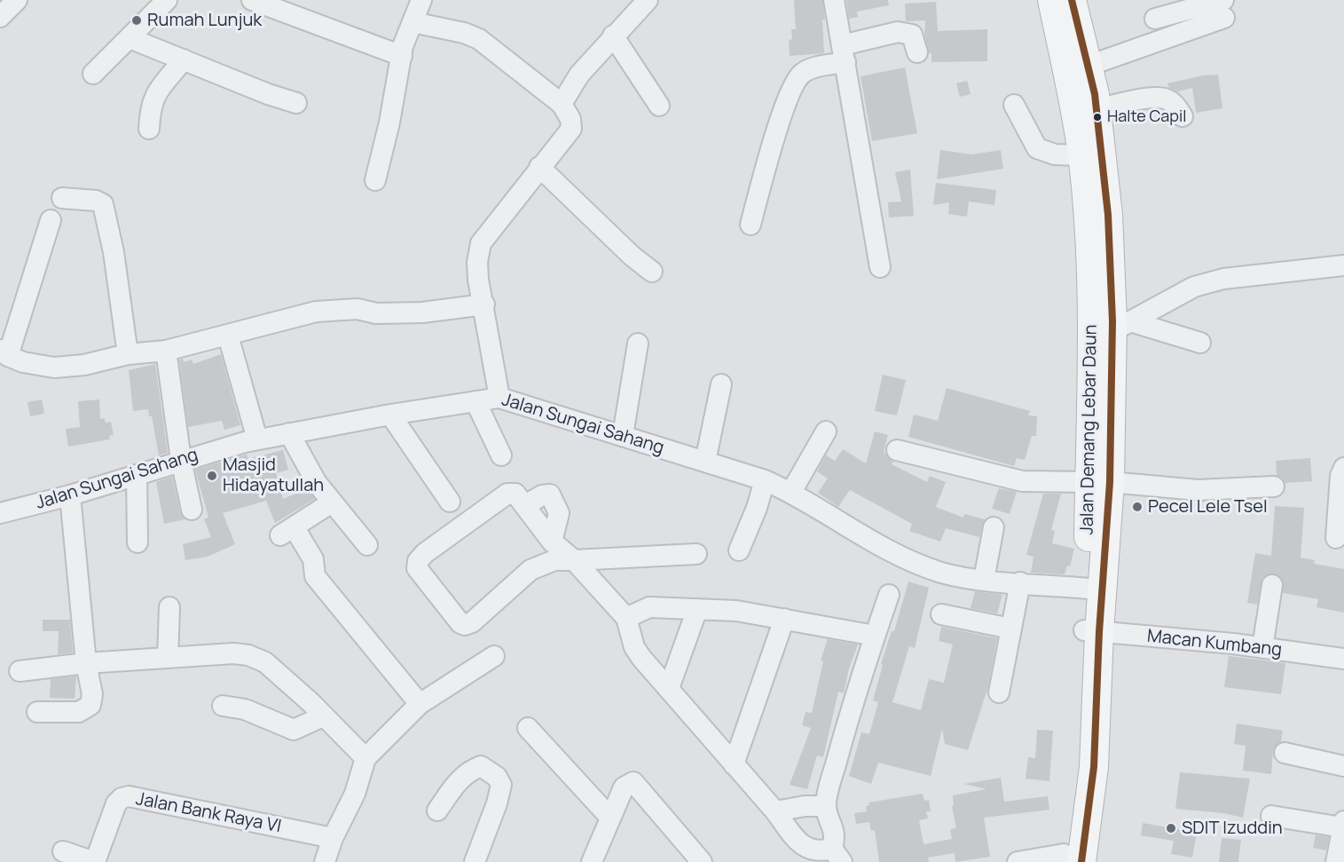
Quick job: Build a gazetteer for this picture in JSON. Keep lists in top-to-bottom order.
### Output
{
  "streets": {
    "highway": ["Jalan Demang Lebar Daun"],
    "street": ["Jalan Sungai Sahang", "Macan Kumbang", "Jalan Bank Raya VI"]
  },
  "crossings": [
    ["Jalan Sungai Sahang", "Jalan Demang Lebar Daun"],
    ["Jalan Demang Lebar Daun", "Macan Kumbang"]
  ],
  "places": [
    "Rumah Lunjuk",
    "Halte Capil",
    "Masjid Hidayatullah",
    "Pecel Lele Tsel",
    "SDIT Izuddin"
  ]
}
